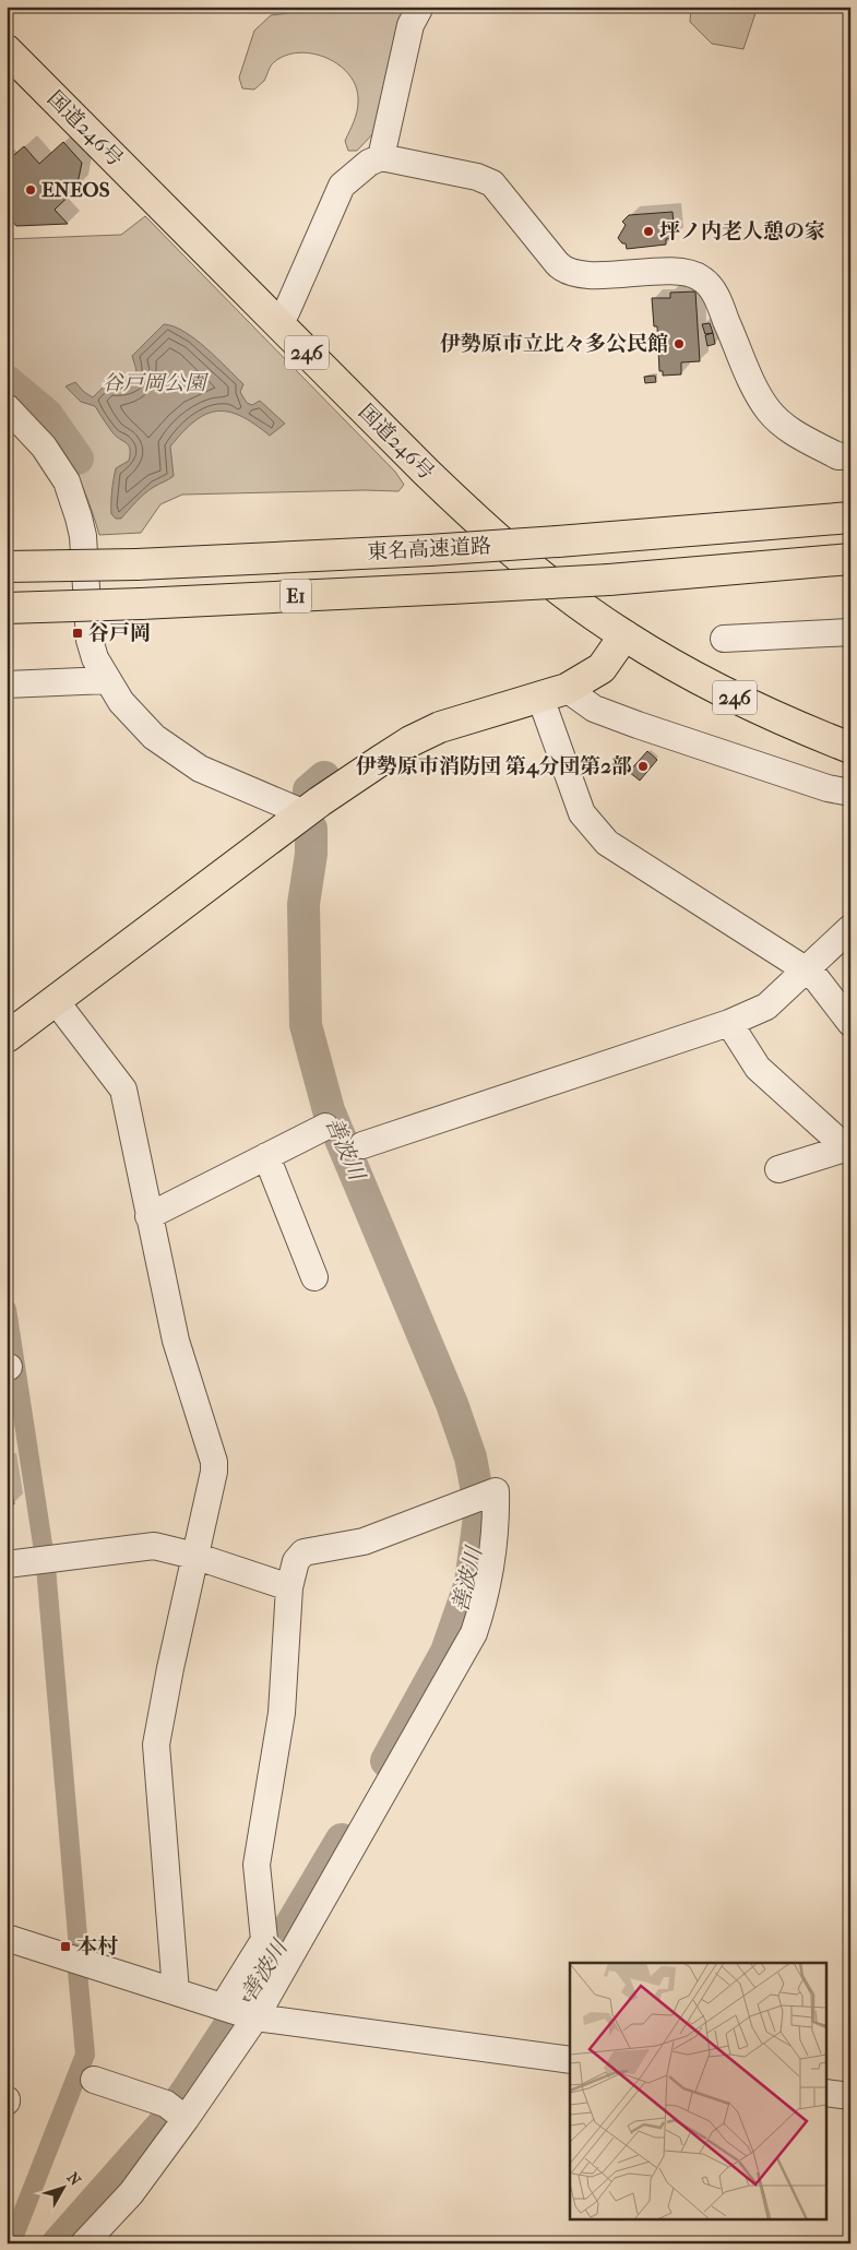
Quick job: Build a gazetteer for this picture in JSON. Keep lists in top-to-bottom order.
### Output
{
  "streets": {
    "main road": [
      "国道246号",
      "246",
      "東名高速道路",
      "E1"
    ]
  },
  "water": ["善波川"],
  "parks": ["谷戸岡公園"],
  "places": {
    "other": [
      "ENEOS",
      "坪ノ内老人憩の家",
      "伊勢原市立比々多公民館",
      "伊勢原市消防団 第4分団第2部"
    ],
    "transit": ["谷戸岡", "本村"]
  },
  "north": "top right"
}
